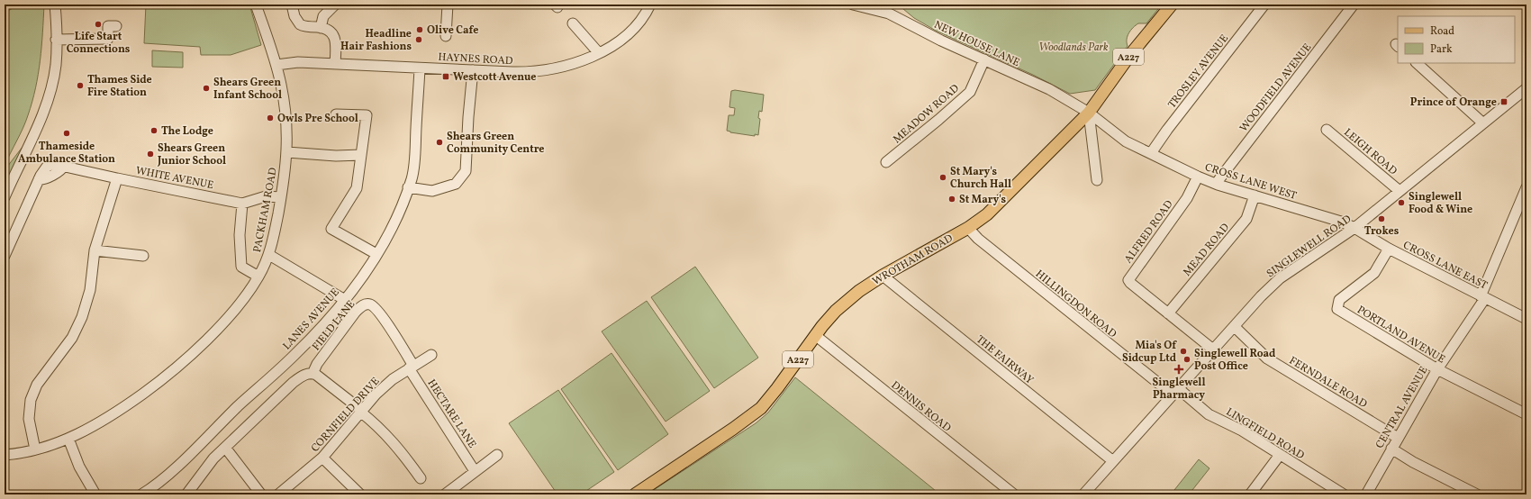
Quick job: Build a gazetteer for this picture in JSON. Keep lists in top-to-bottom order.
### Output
{
  "streets": {
    "main road": ["A227", "WROTHAM ROAD"],
    "street": [
      "NEW HOUSE LANE",
      "HAYNES ROAD",
      "TROSLEY AVENUE",
      "WOODFIELD AVENUE",
      "MEADOW ROAD",
      "LEIGH ROAD",
      "WHITE AVENUE",
      "CROSS LANE WEST",
      "PACKHAM ROAD",
      "ALFRED ROAD",
      "SINGLEWELL ROAD",
      "MEAD ROAD",
      "CROSS LANE EAST",
      "HILLINGDON ROAD",
      "LANES AVENUE",
      "FIELD LANE",
      "PORTLAND AVENUE",
      "THE FAIRWAY",
      "FERNDALE ROAD",
      "DENNIS ROAD",
      "CENTRAL AVENUE",
      "HECTARE LANE",
      "CORNFIELD DRIVE",
      "LINGFIELD ROAD"
    ]
  },
  "crossings": [
    ["NEW HOUSE LANE", "MEADOW ROAD"],
    ["NEW HOUSE LANE", "CROSS LANE WEST"],
    ["NEW HOUSE LANE", "WROTHAM ROAD"],
    ["HAYNES ROAD", "PACKHAM ROAD"],
    ["HAYNES ROAD", "LANES AVENUE"],
    ["TROSLEY AVENUE", "CROSS LANE WEST"],
    ["WOODFIELD AVENUE", "CROSS LANE WEST"],
    ["LEIGH ROAD", "SINGLEWELL ROAD"],
    ["WHITE AVENUE", "PACKHAM ROAD"],
    ["CROSS LANE WEST", "ALFRED ROAD"],
    ["CROSS LANE WEST", "SINGLEWELL ROAD"],
    ["CROSS LANE WEST", "MEAD ROAD"],
    ["CROSS LANE WEST", "WROTHAM ROAD"],
    ["CROSS LANE WEST", "CROSS LANE EAST"],
    ["ALFRED ROAD", "SINGLEWELL ROAD"],
    ["ALFRED ROAD", "MEAD ROAD"],
    ["SINGLEWELL ROAD", "CROSS LANE EAST"],
    ["SINGLEWELL ROAD", "HILLINGDON ROAD"],
    ["SINGLEWELL ROAD", "THE FAIRWAY"],
    ["SINGLEWELL ROAD", "FERNDALE ROAD"],
    ["SINGLEWELL ROAD", "LINGFIELD ROAD"],
    ["WROTHAM ROAD", "HILLINGDON ROAD"],
    ["WROTHAM ROAD", "THE FAIRWAY"],
    ["WROTHAM ROAD", "DENNIS ROAD"],
    ["CROSS LANE EAST", "PORTLAND AVENUE"],
    ["CROSS LANE EAST", "CENTRAL AVENUE"],
    ["HILLINGDON ROAD", "LINGFIELD ROAD"],
    ["FIELD LANE", "HECTARE LANE"],
    ["FIELD LANE", "CORNFIELD DRIVE"],
    ["PORTLAND AVENUE", "CENTRAL AVENUE"],
    ["FERNDALE ROAD", "CENTRAL AVENUE"],
    ["HECTARE LANE", "CORNFIELD DRIVE"]
  ],
  "parks": ["Woodlands Park"],
  "places": {
    "other": [
      "Life Start Connections",
      "Olive Cafe",
      "Headline Hair Fashions",
      "Thames Side Fire Station",
      "Shears Green Infant School",
      "Owls Pre School",
      "The Lodge",
      "Thameside Ambulance Station",
      "Shears Green Community Centre",
      "Shears Green Junior School",
      "St Mary's Church Hall",
      "St Mary's",
      "Singlewell Food & Wine",
      "Trokes",
      "Mia's Of Sidcup Ltd",
      "Singlewell Road Post Office"
    ],
    "transit": ["Westcott Avenue", "Prince of Orange"],
    "health": ["Singlewell Pharmacy"]
  },
  "legend": ["Road", "Park"]
}
